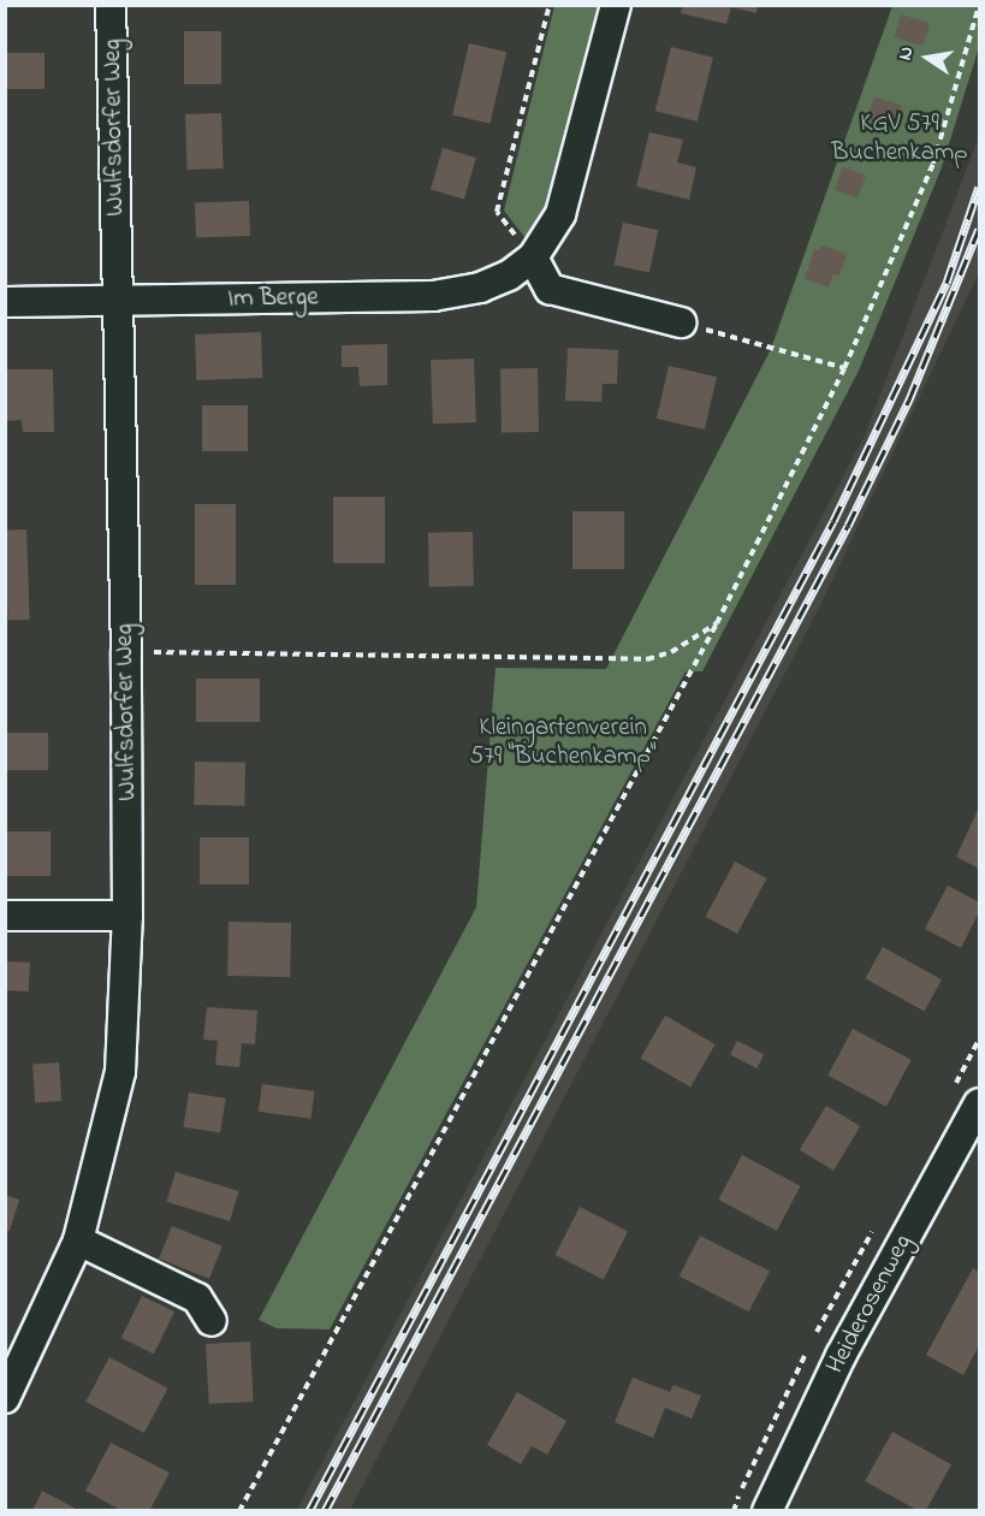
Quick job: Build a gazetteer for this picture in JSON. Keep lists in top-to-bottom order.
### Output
{
  "streets": {
    "street": ["Wulfsdorfer Weg", "Im Berge", "Heiderosenweg"]
  },
  "crossings": [
    ["Wulfsdorfer Weg", "Im Berge"]
  ],
  "parks": ["KGV 579 Buchenkamp", "Kleingartenverein 579 \"Buchenkamp\""],
  "north": "left"
}
